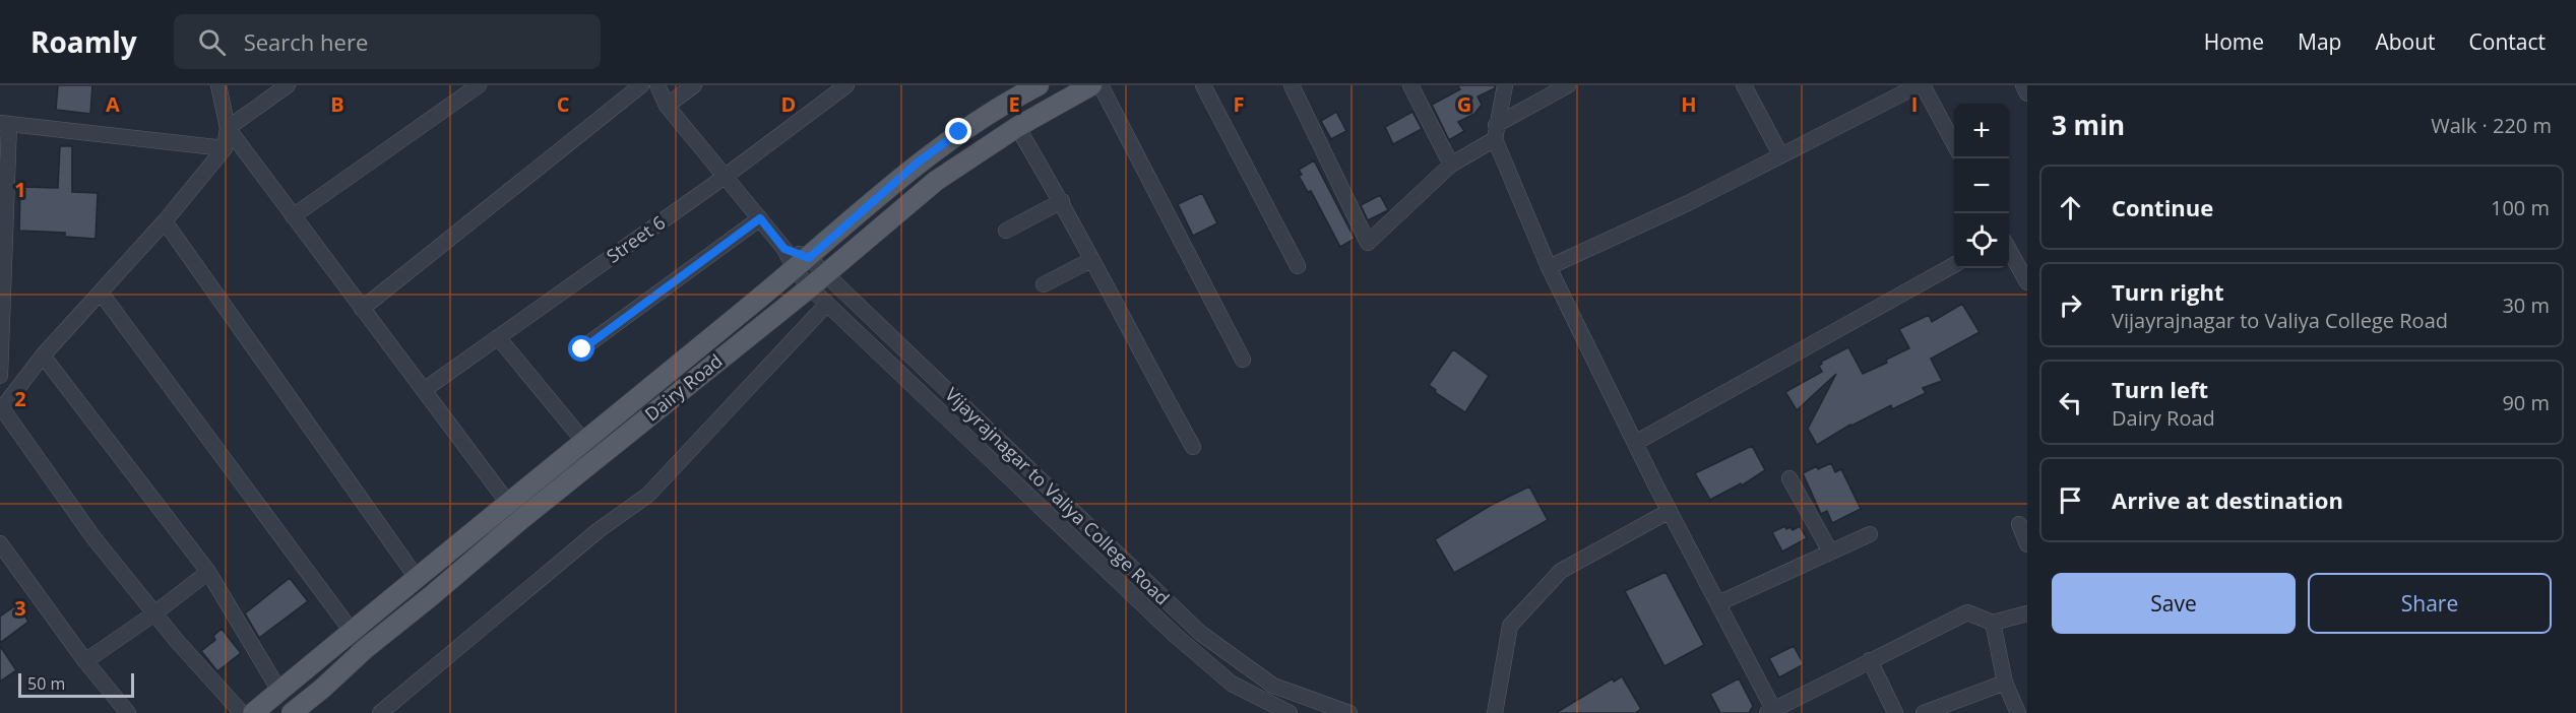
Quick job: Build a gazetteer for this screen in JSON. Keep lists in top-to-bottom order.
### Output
{
  "streets": {
    "main road": ["Dairy Road"],
    "street": ["Street 6", "Vijayrajnagar to Valiya College Road"]
  },
  "crossings": [
    ["Street 6", "Vijayrajnagar to Valiya College Road"],
    ["Dairy Road", "Vijayrajnagar to Valiya College Road"]
  ],
  "scale_bar": "50 m",
  "page": {
    "header": "Roamly",
    "search": "Search here",
    "nav": [
      "Home",
      "Map",
      "About",
      "Contact"
    ],
    "heading": ["3 min", "Walk · 220 m"],
    "map_buttons": ["+", "−"],
    "list": [
      ["Continue", "100 m"],
      ["Turn right", "Vijayrajnagar to Valiya College Road", "30 m"],
      ["Turn left", "Dairy Road", "90 m"],
      "Arrive at destination"
    ],
    "buttons": ["Save", "Share"],
    "scale": "50 m"
  },
  "grid": {
    "columns": [
      "A",
      "B",
      "C",
      "D",
      "E",
      "F",
      "G",
      "H",
      "I"
    ],
    "rows": ["1", "2", "3"]
  }
}
